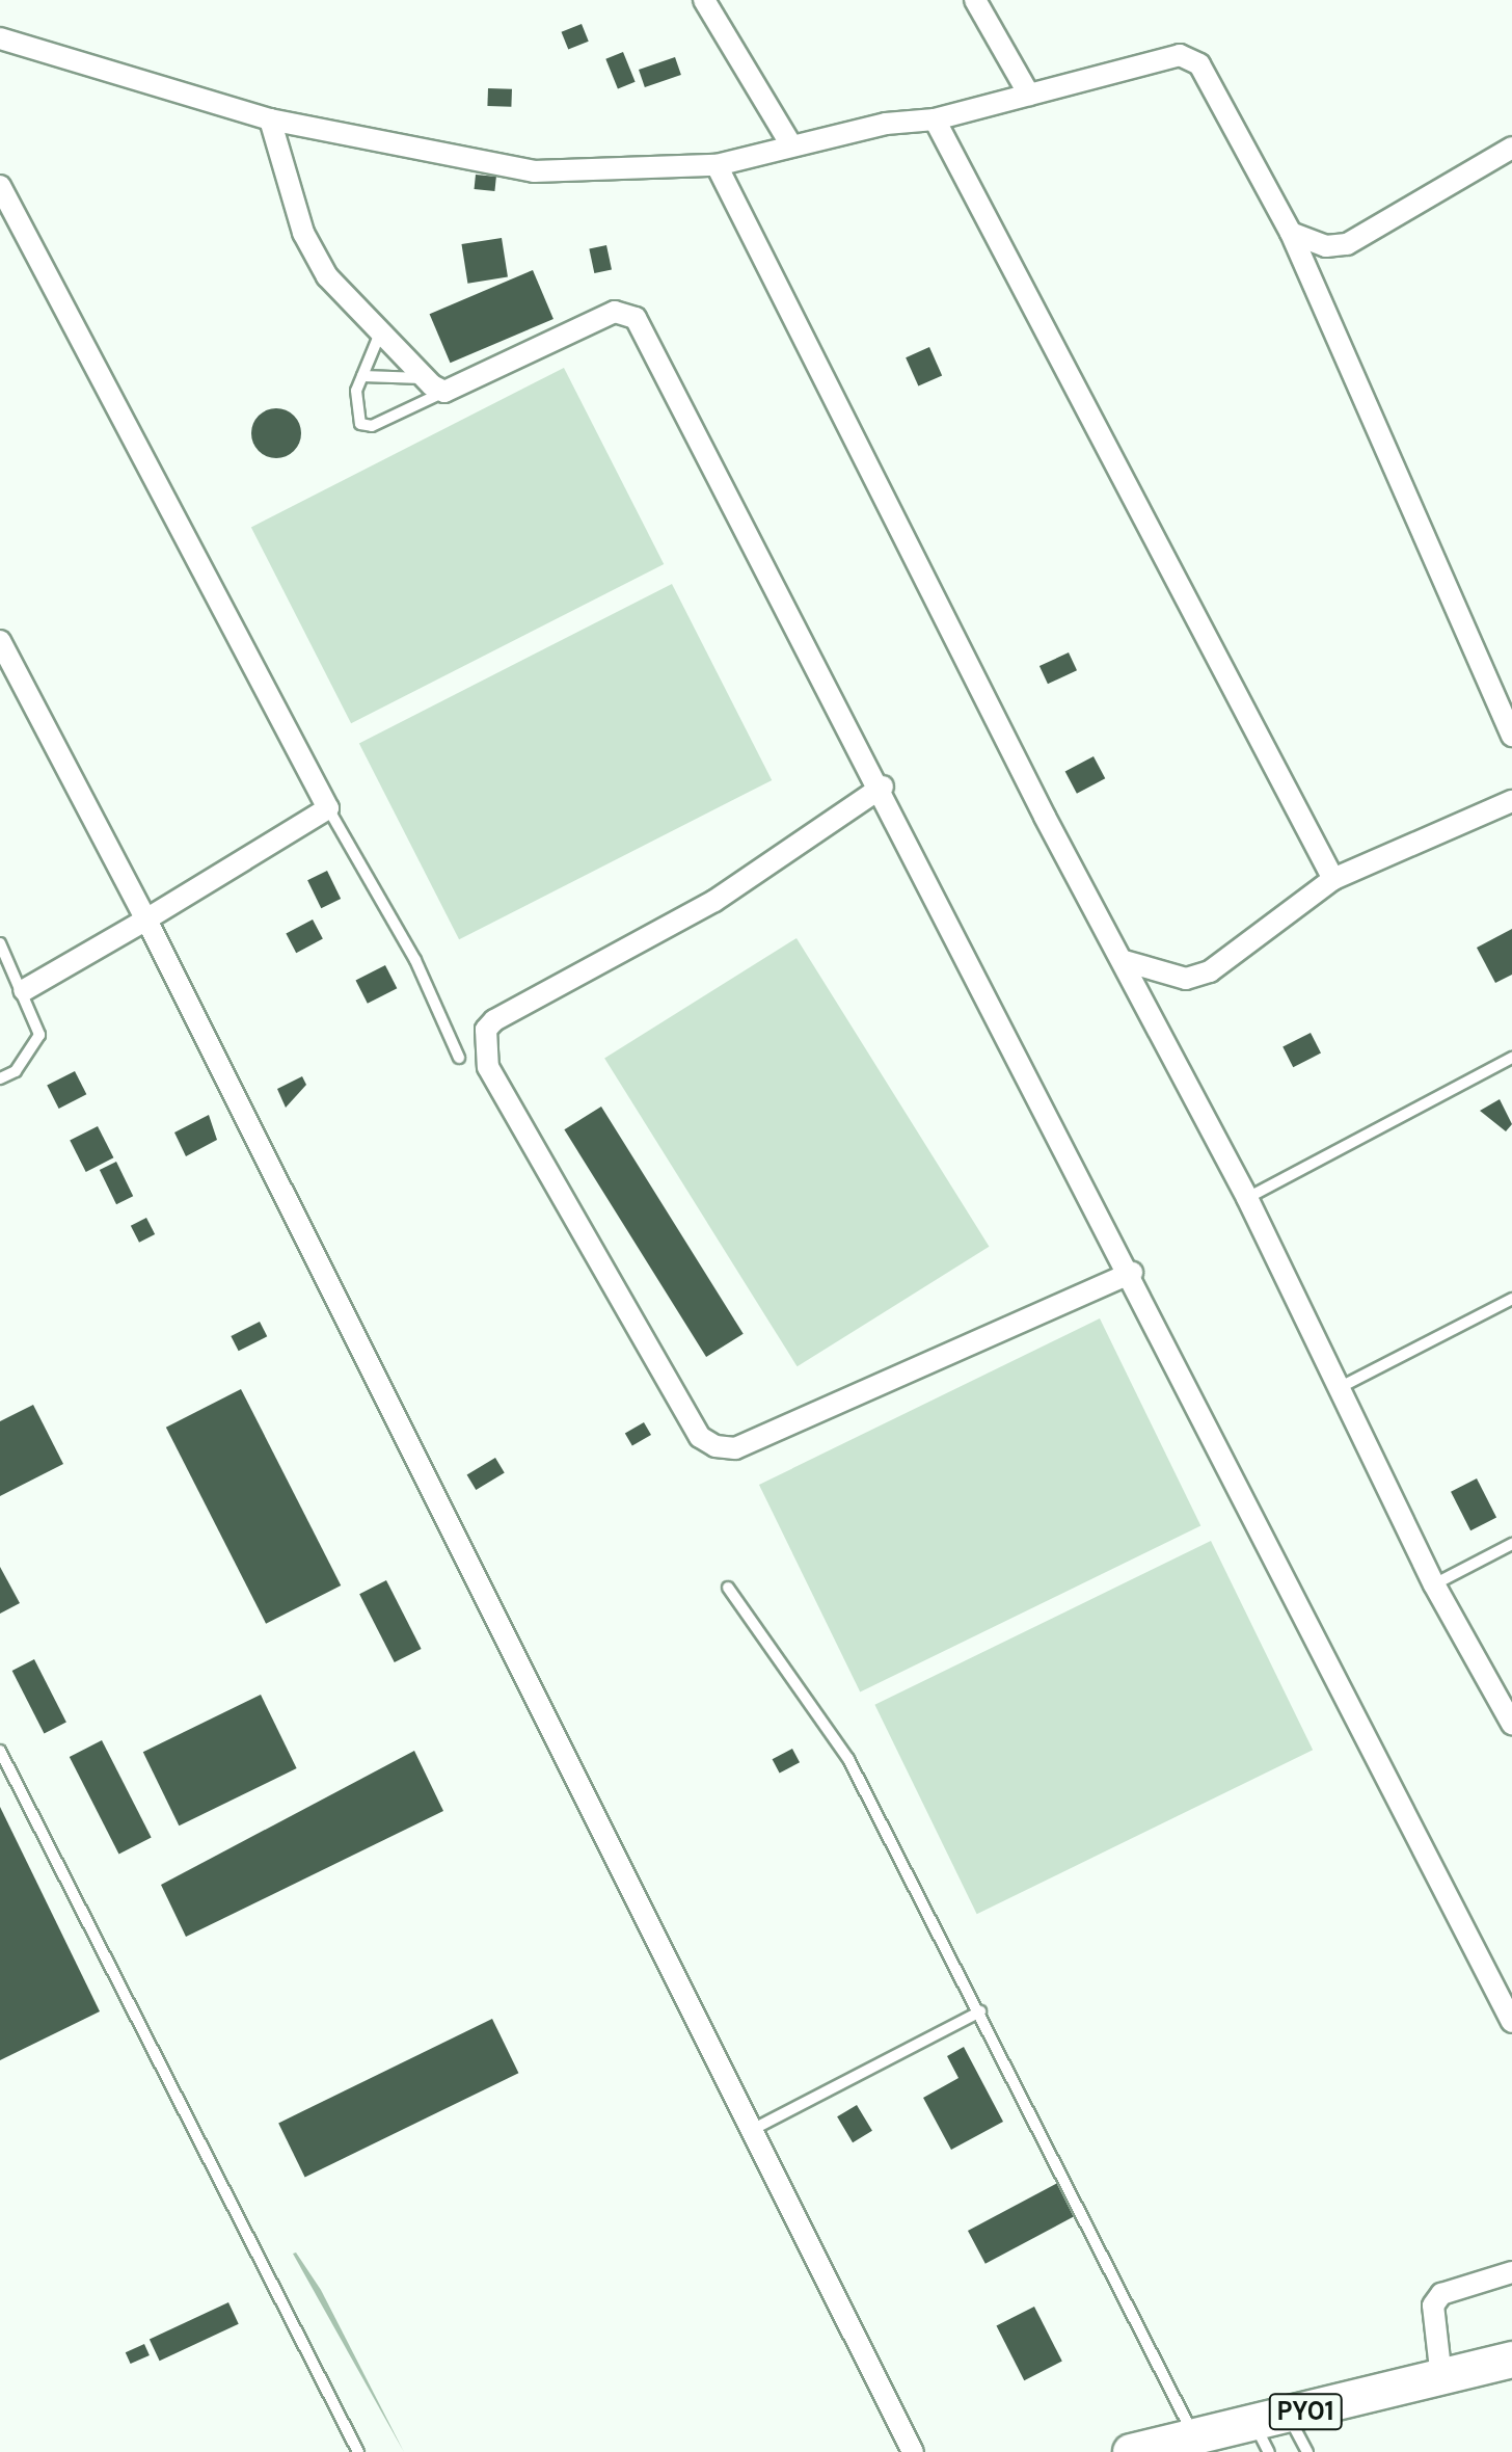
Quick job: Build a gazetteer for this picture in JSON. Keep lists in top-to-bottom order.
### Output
{
  "streets": {
    "highway": ["PY01"]
  }
}
